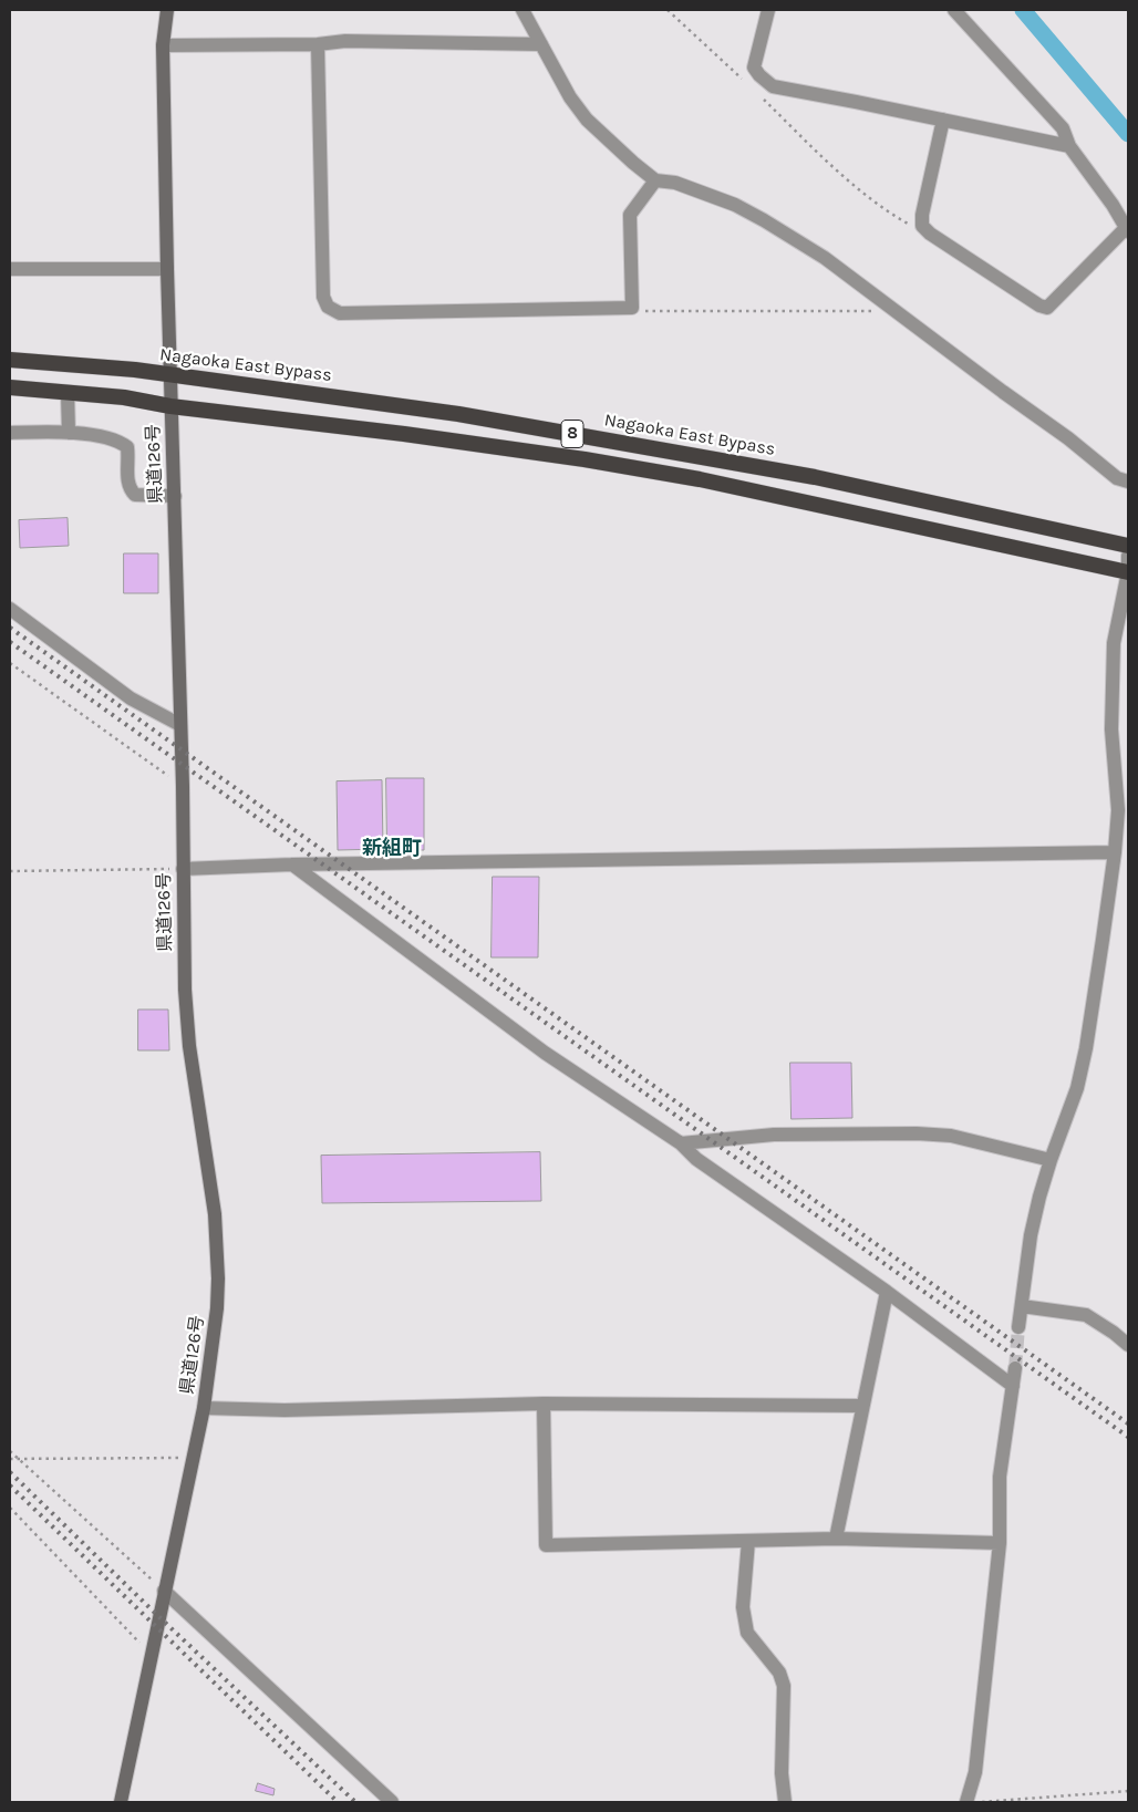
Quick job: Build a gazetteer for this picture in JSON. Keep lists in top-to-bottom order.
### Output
{
  "streets": {
    "highway": ["Nagaoka East Bypass", "8"],
    "main road": ["県道126号"]
  },
  "crossings": [
    ["Nagaoka East Bypass", "県道126号"],
    ["8", "県道126号"]
  ],
  "districts": ["新組町"]
}
